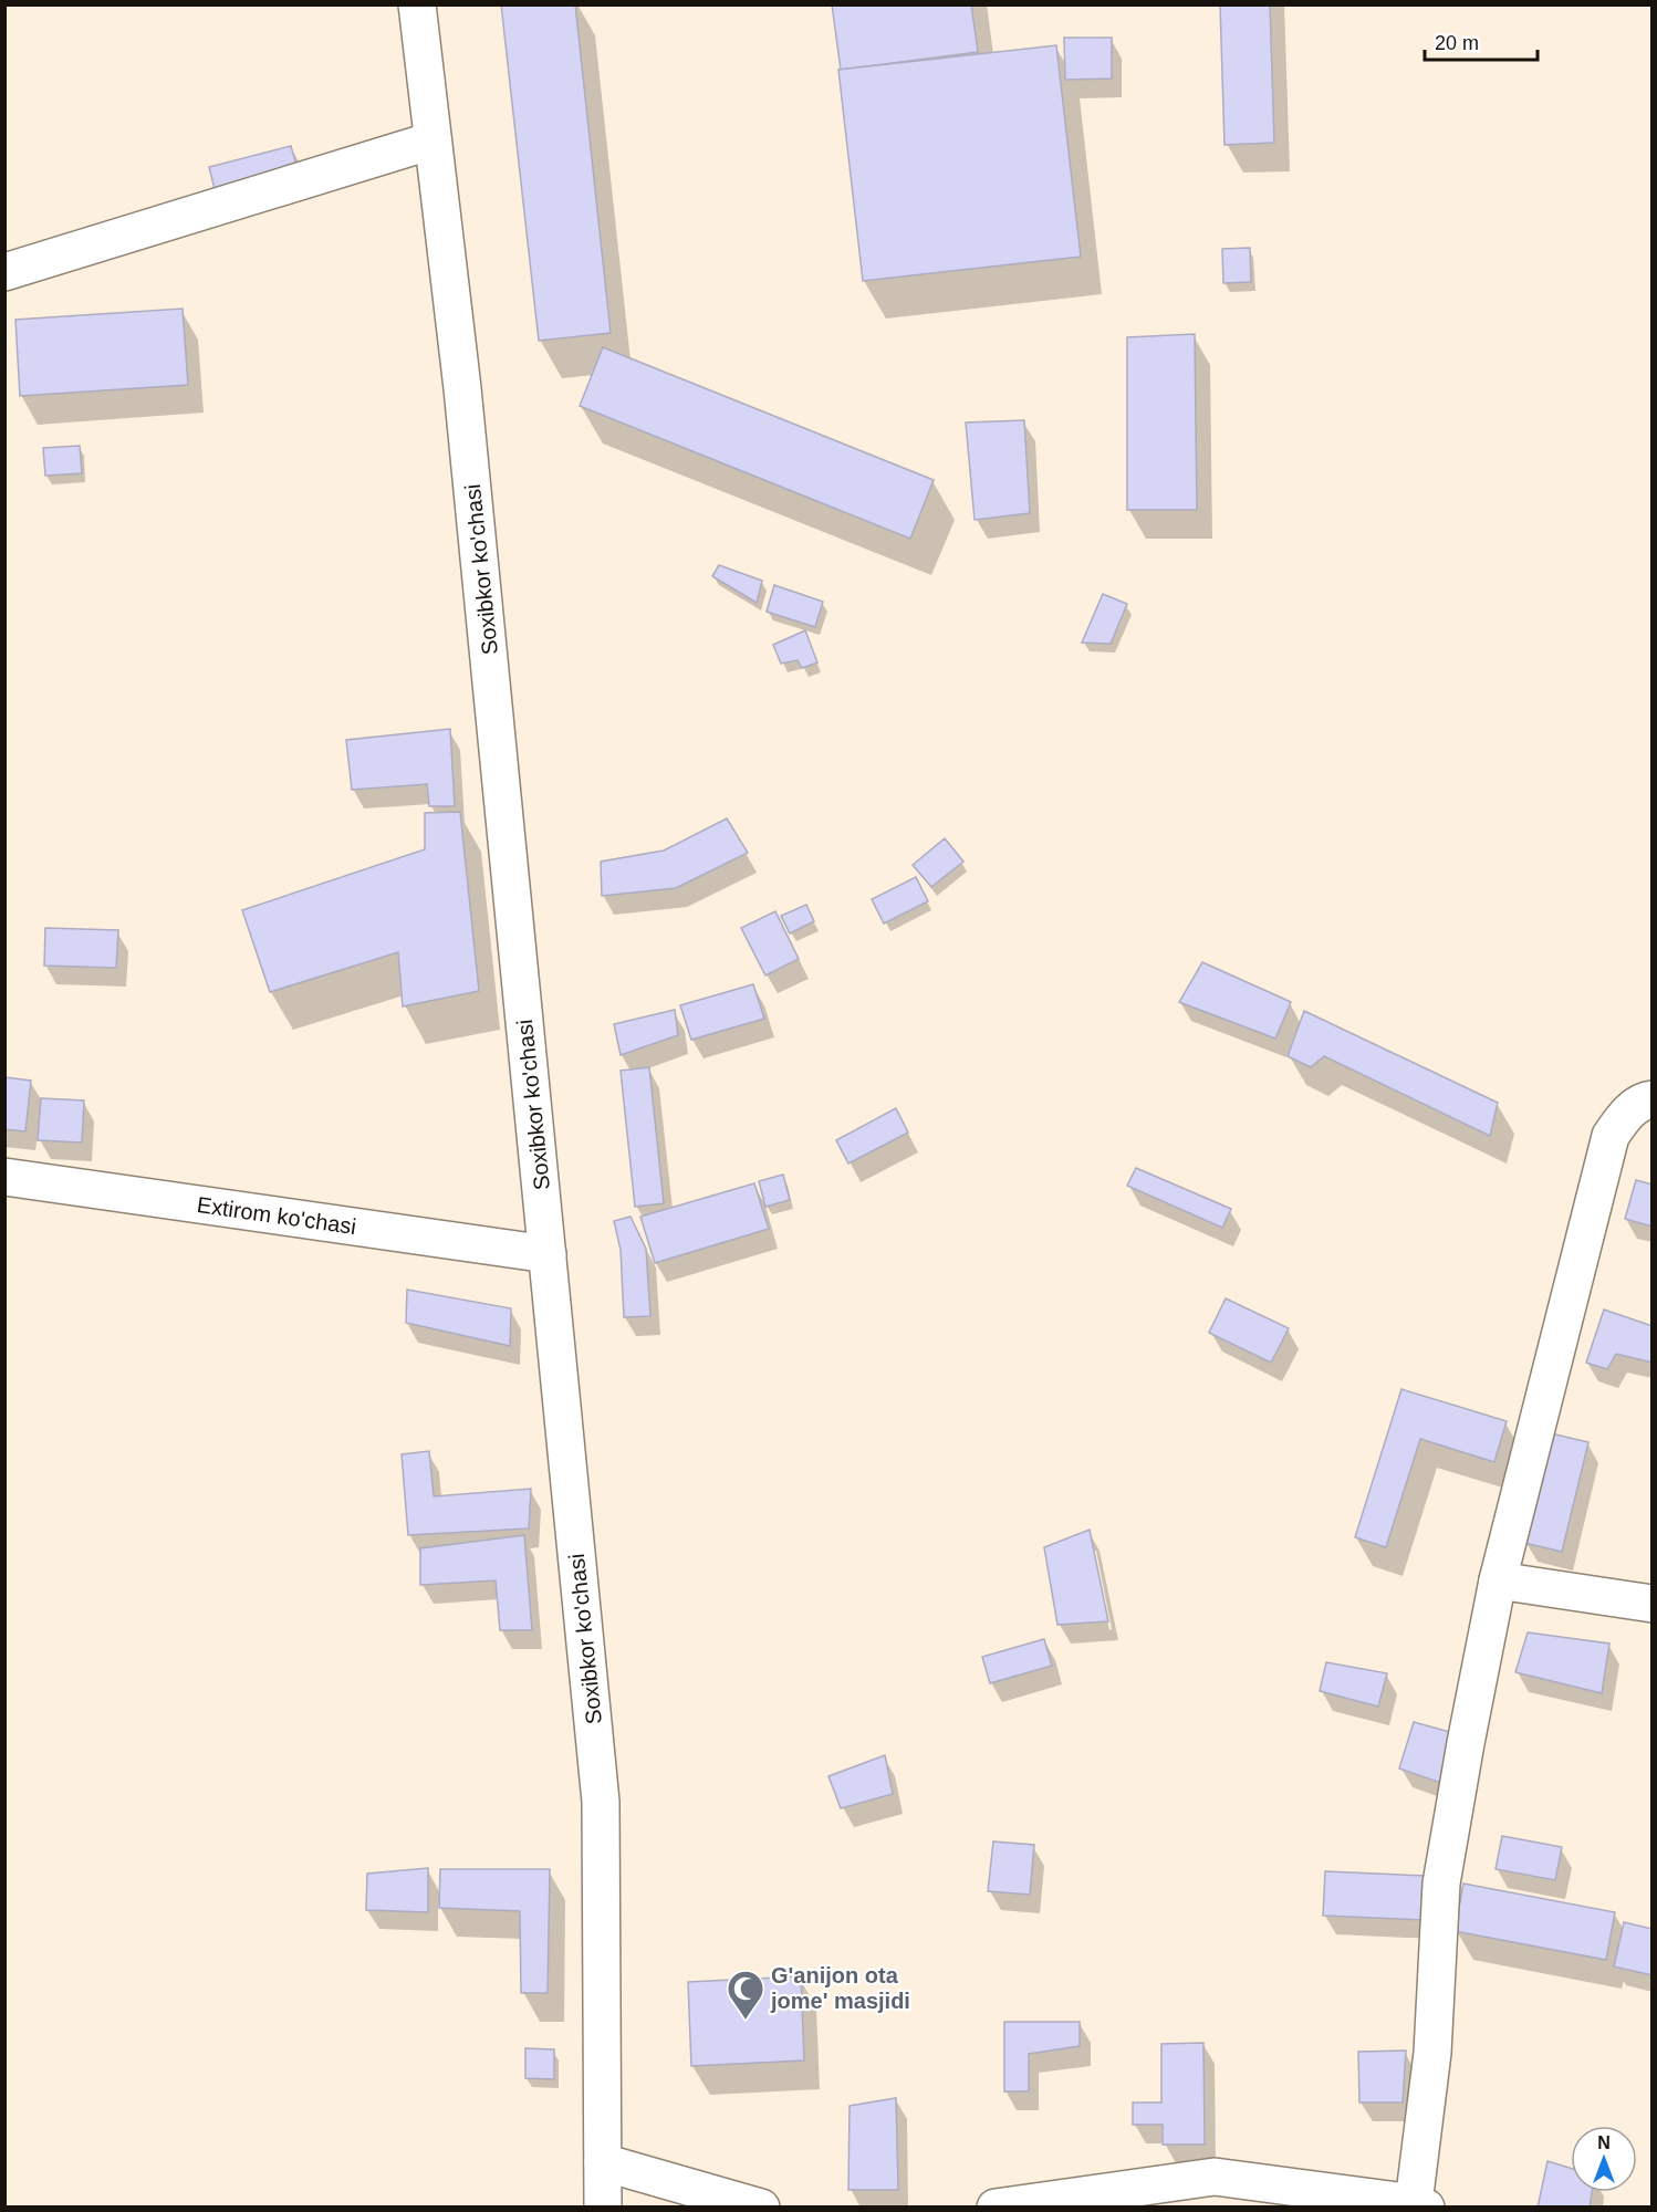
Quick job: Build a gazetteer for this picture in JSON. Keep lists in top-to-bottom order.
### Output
{
  "streets": {
    "street": ["Soxibkor ko'chasi", "Extirom ko'chasi"]
  },
  "crossings": [
    ["Soxibkor ko'chasi", "Extirom ko'chasi"]
  ],
  "places": {
    "mosque": ["G'anijon ota jome' masjidi"]
  },
  "scale_bar": "20 m",
  "north": "top"
}
